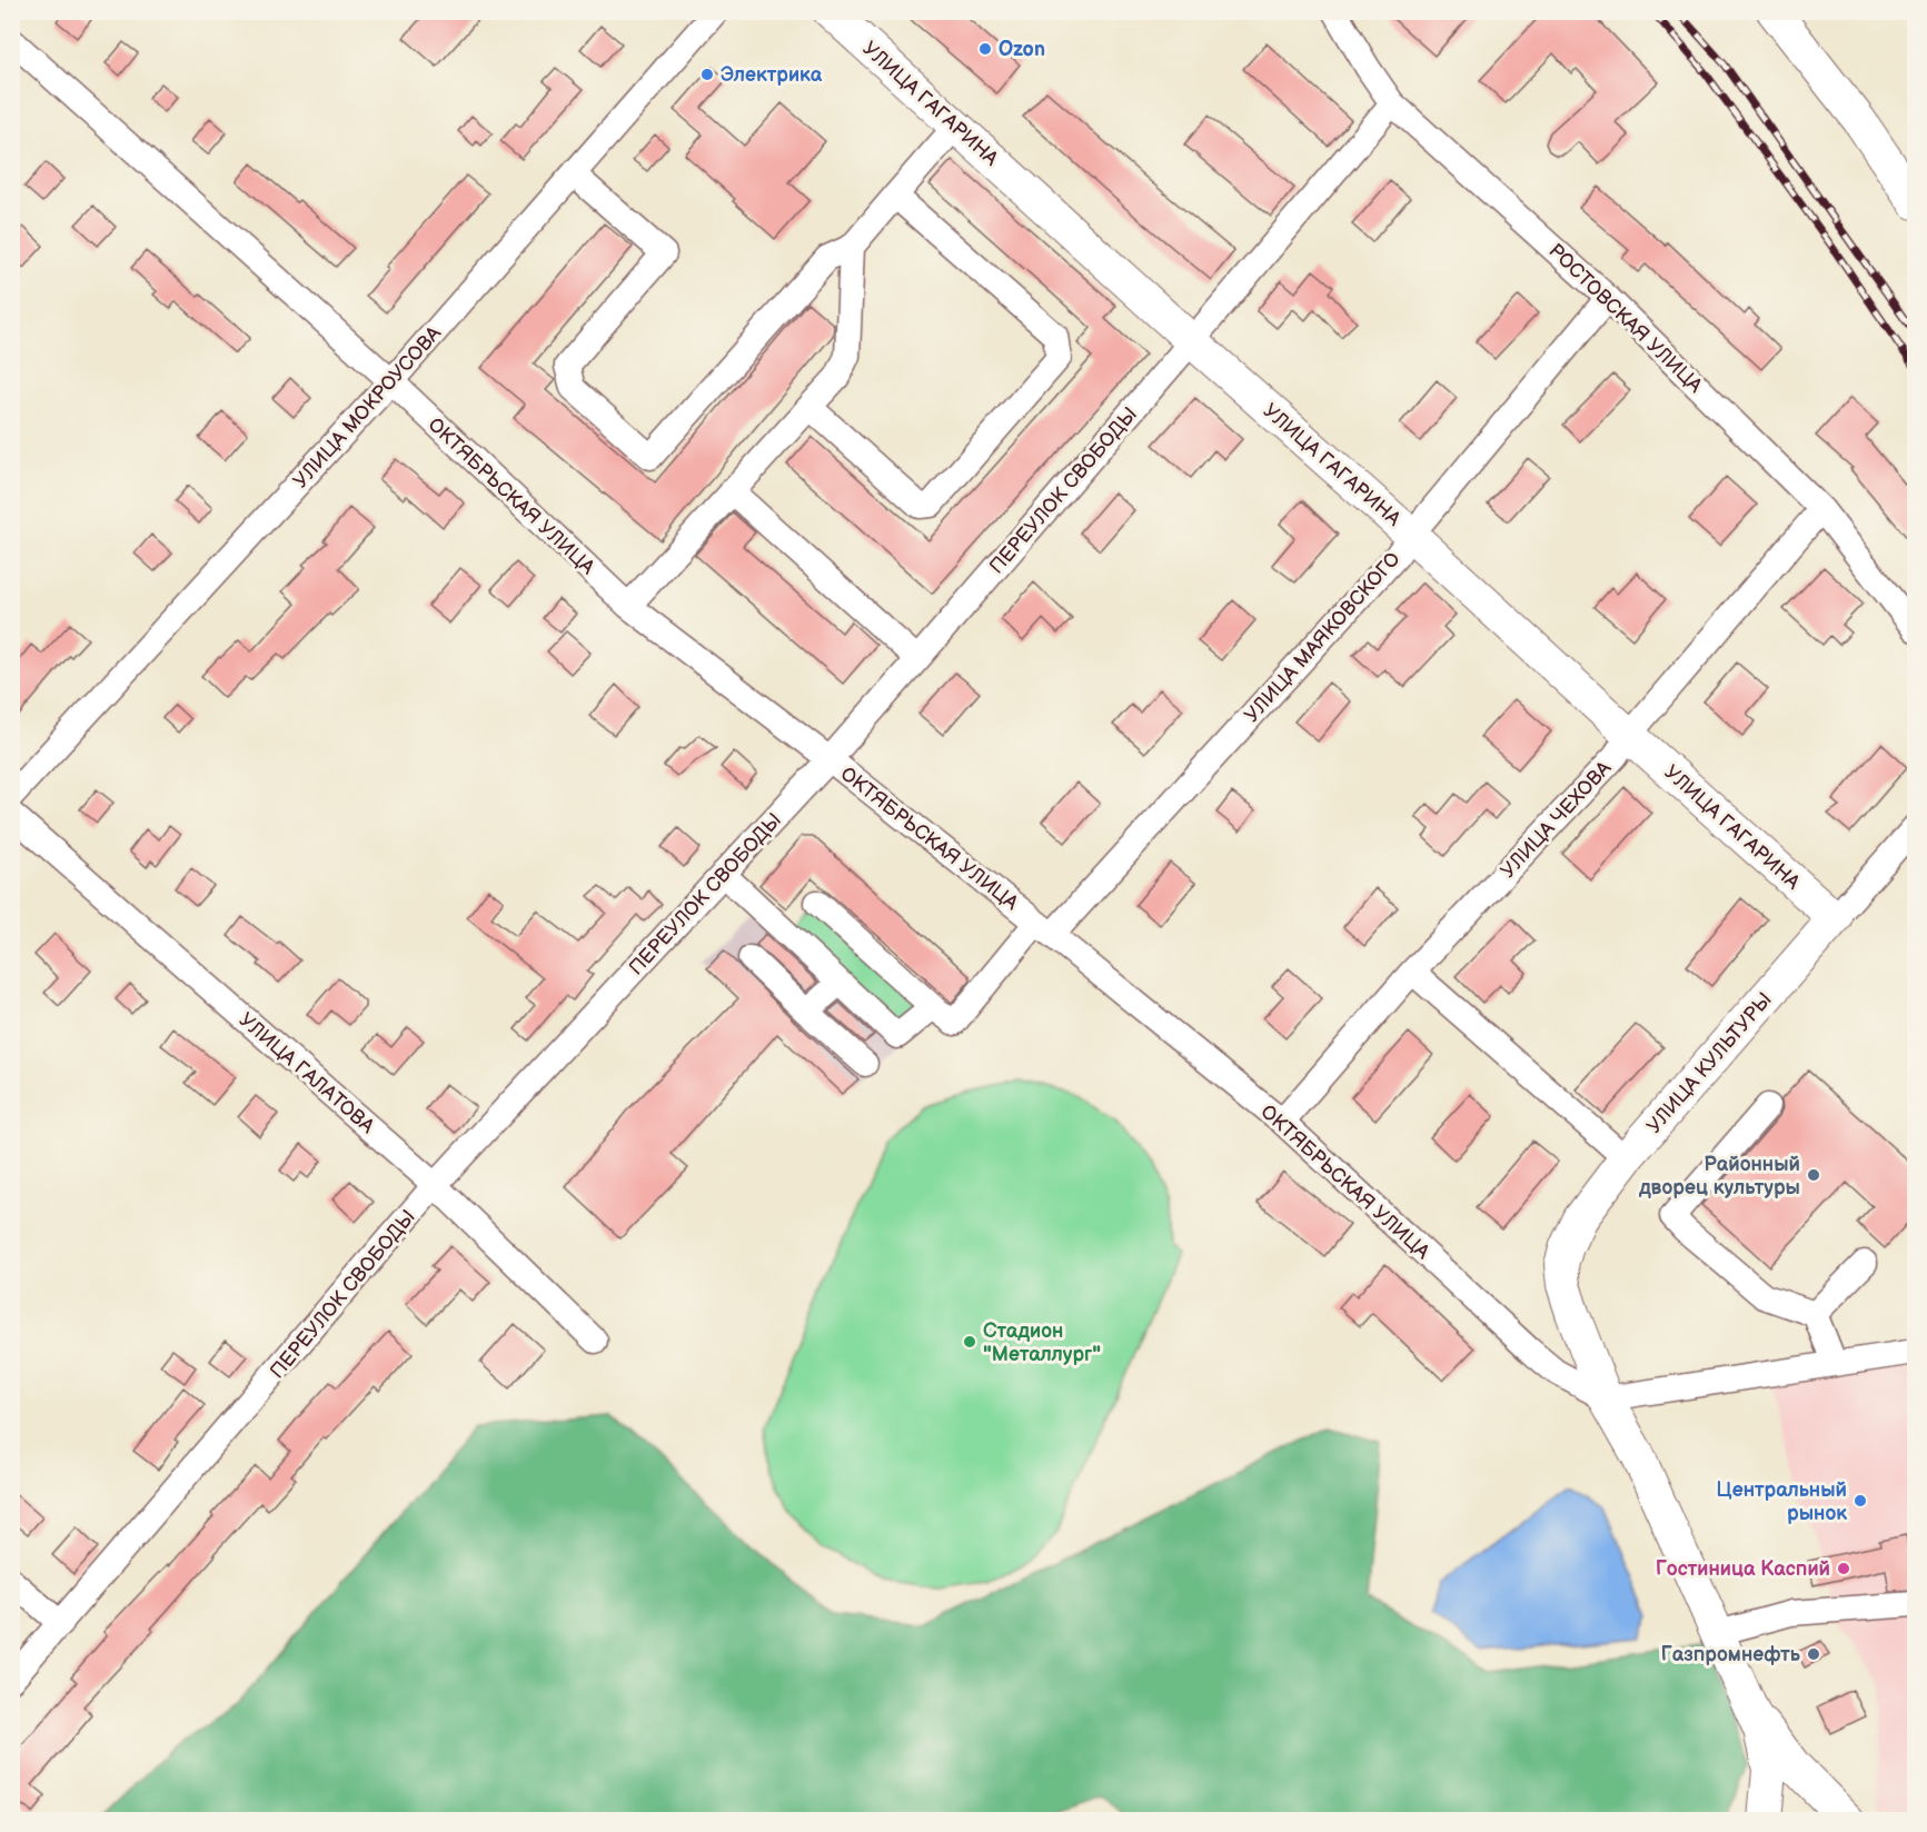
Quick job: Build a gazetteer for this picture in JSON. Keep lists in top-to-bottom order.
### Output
{
  "streets": {
    "main road": ["УЛИЦА ГАГАРИНА", "УЛИЦА КУЛЬТУРЫ"],
    "street": [
      "РОСТОВСКАЯ УЛИЦА",
      "УЛИЦА МОКРОУСОВА",
      "ПЕРЕУЛОК СВОБОДЫ",
      "ОКТЯБРЬСКАЯ УЛИЦА",
      "УЛИЦА МАЯКОВСКОГО",
      "УЛИЦА ЧЕХОВА",
      "УЛИЦА ГАЛАТОВА"
    ]
  },
  "crossings": [
    ["УЛИЦА ГАГАРИНА", "ПЕРЕУЛОК СВОБОДЫ"],
    ["УЛИЦА ГАГАРИНА", "УЛИЦА МАЯКОВСКОГО"],
    ["УЛИЦА ГАГАРИНА", "УЛИЦА ЧЕХОВА"],
    ["УЛИЦА ГАГАРИНА", "УЛИЦА КУЛЬТУРЫ"],
    ["РОСТОВСКАЯ УЛИЦА", "ПЕРЕУЛОК СВОБОДЫ"],
    ["РОСТОВСКАЯ УЛИЦА", "УЛИЦА МАЯКОВСКОГО"],
    ["РОСТОВСКАЯ УЛИЦА", "УЛИЦА ЧЕХОВА"],
    ["УЛИЦА МОКРОУСОВА", "ОКТЯБРЬСКАЯ УЛИЦА"],
    ["ПЕРЕУЛОК СВОБОДЫ", "ОКТЯБРЬСКАЯ УЛИЦА"],
    ["ПЕРЕУЛОК СВОБОДЫ", "УЛИЦА ГАЛАТОВА"],
    ["ОКТЯБРЬСКАЯ УЛИЦА", "УЛИЦА МАЯКОВСКОГО"],
    ["ОКТЯБРЬСКАЯ УЛИЦА", "УЛИЦА ЧЕХОВА"],
    ["ОКТЯБРЬСКАЯ УЛИЦА", "УЛИЦА КУЛЬТУРЫ"]
  ],
  "places": [
    "Ozon",
    "Электрика",
    "Районный дворец культуры",
    "Стадион \"Металлург\"",
    "Центральный рынок",
    "Гостиница Каспий",
    "Газпромнефть"
  ]
}
